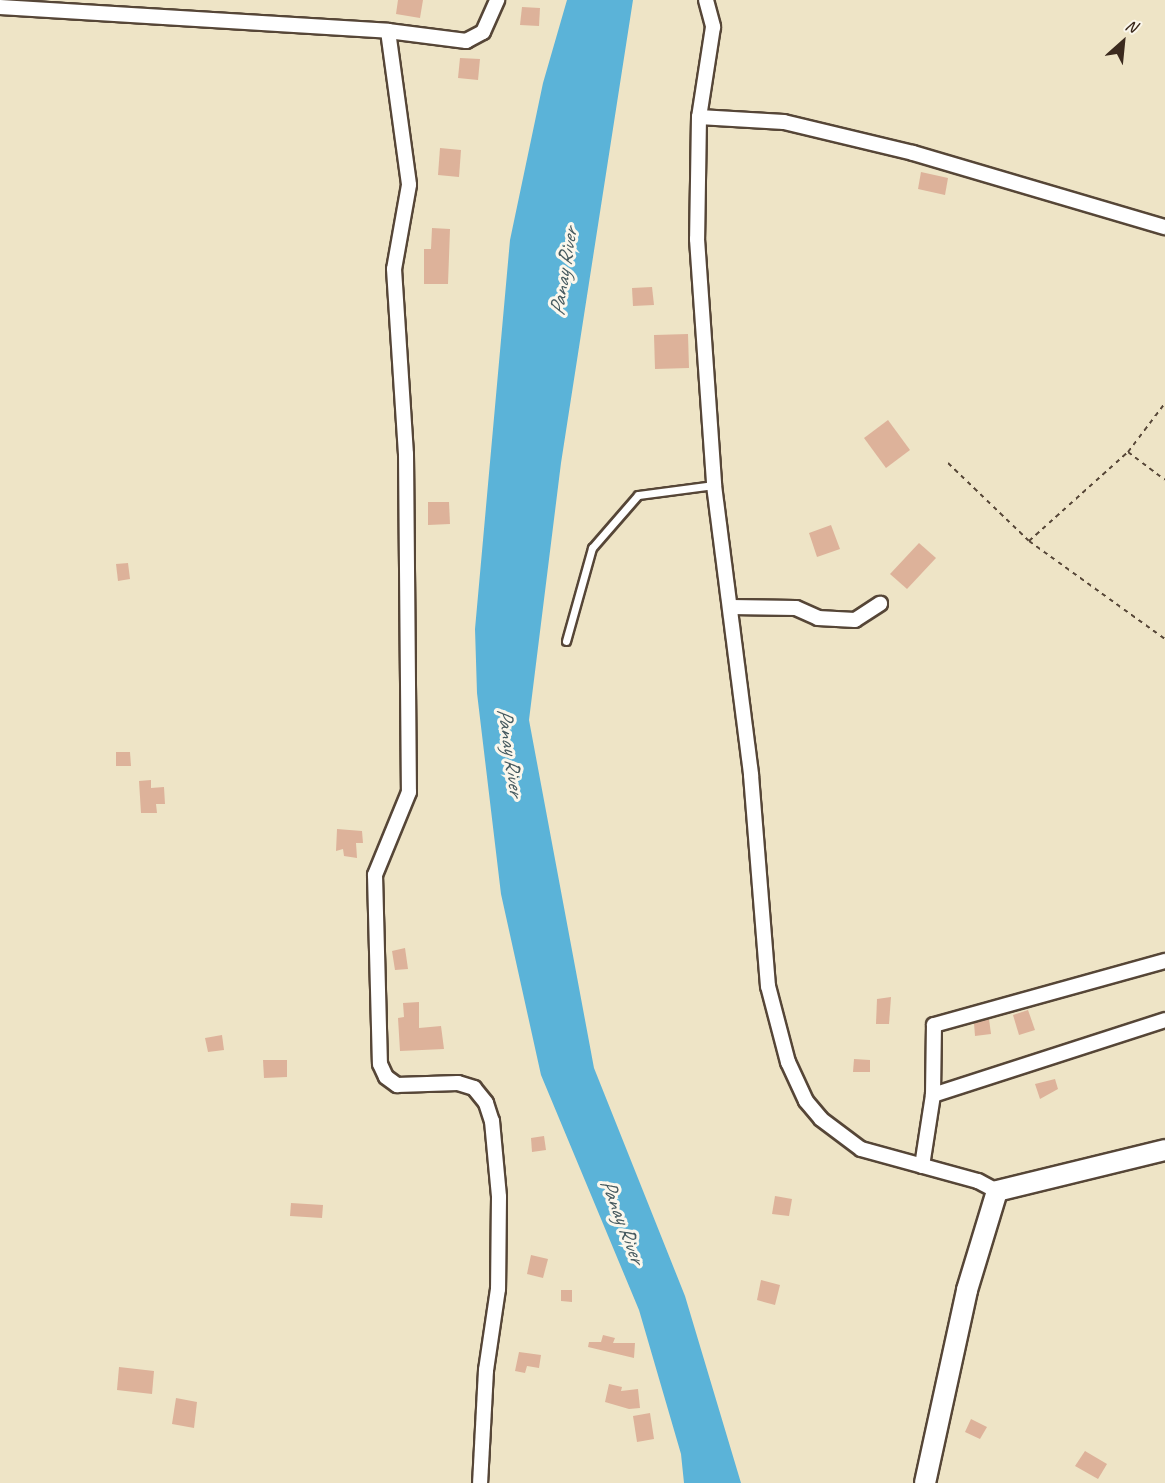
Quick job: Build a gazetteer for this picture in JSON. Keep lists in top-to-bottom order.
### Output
{
  "water": ["Panay River"],
  "north": "top right"
}
